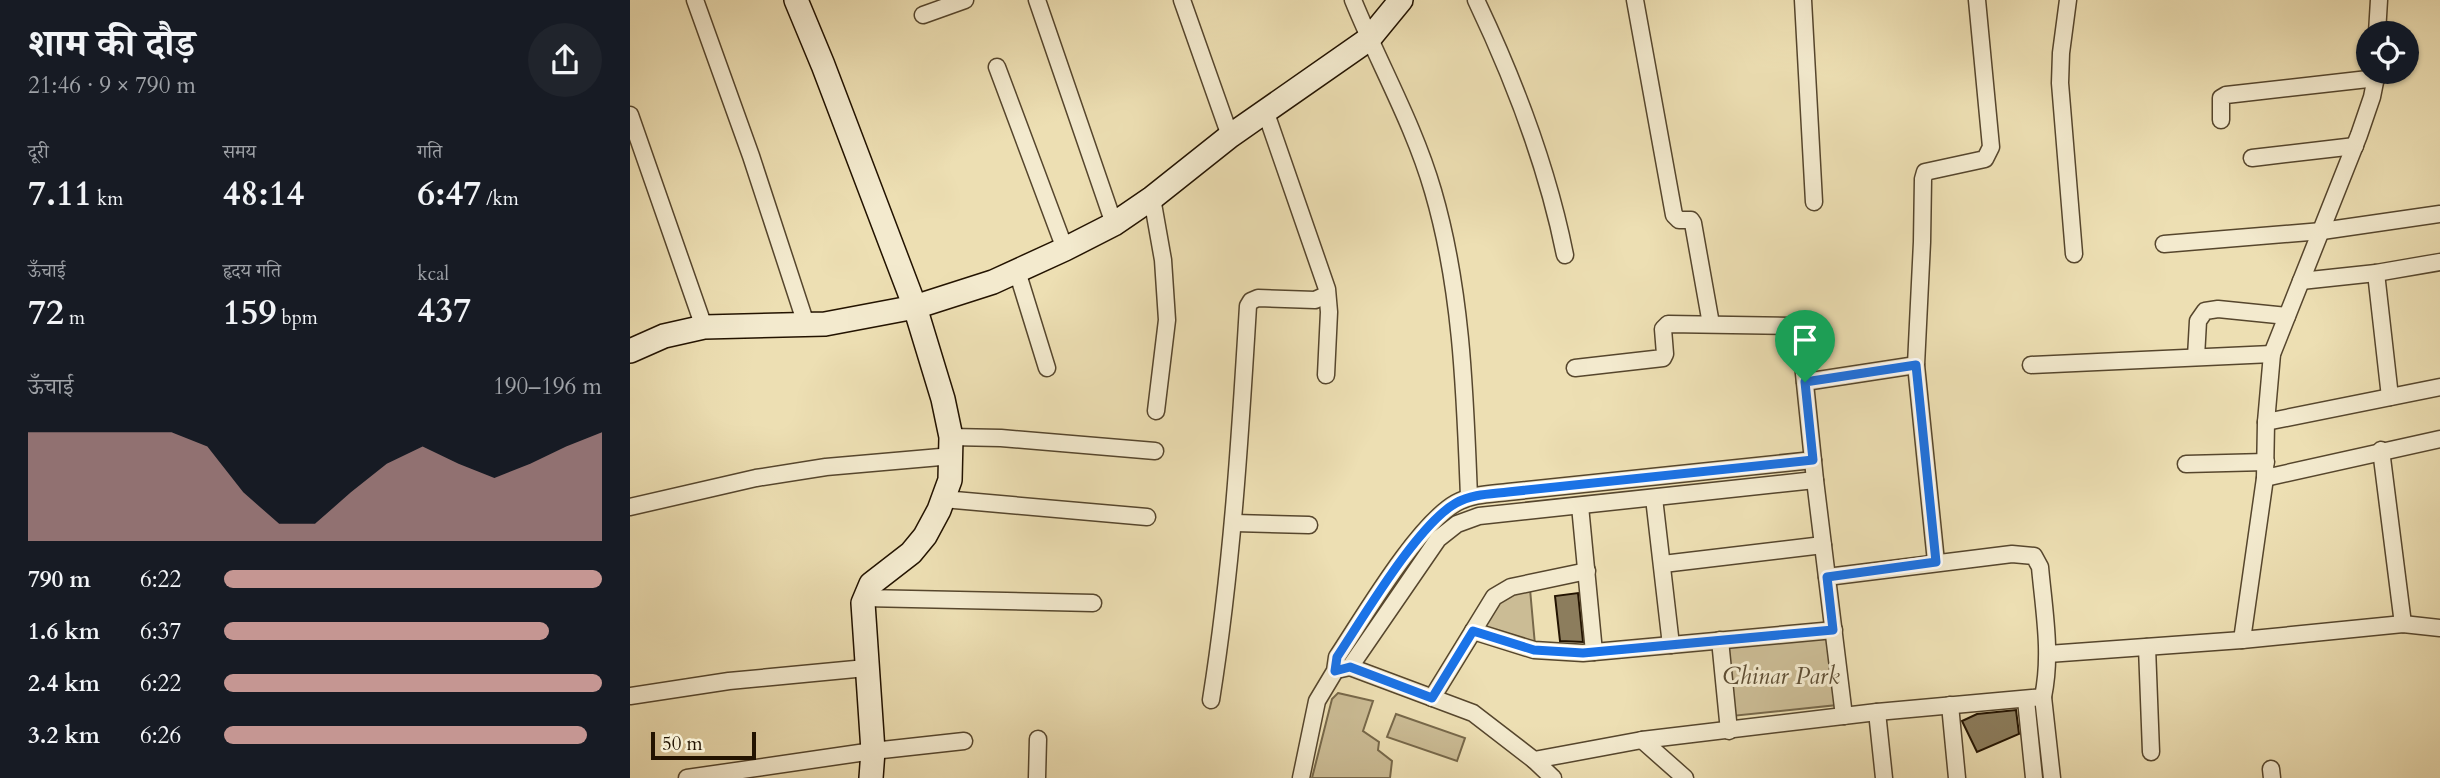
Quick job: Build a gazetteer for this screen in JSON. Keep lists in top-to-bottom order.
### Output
{
  "parks": ["Chinar Park"],
  "scale_bar": "50 m",
  "page": {
    "heading": ["शाम की दौड़", "21:46 · 9 × 790 m"],
    "stats": [
      ["दूरी", "7.11 km"],
      ["समय", "48:14"],
      ["गति", "6:47 /km"],
      ["ऊँचाई", "72 m"],
      ["हृदय गति", "159 bpm"],
      ["kcal", "437"]
    ],
    "chart": ["ऊँचाई", "190–196 m"],
    "list": [
      {
        "name": "790 m",
        "note": "6:22"
      },
      {
        "name": "1.6 km",
        "note": "6:37"
      },
      {
        "name": "2.4 km",
        "note": "6:22"
      },
      {
        "name": "3.2 km",
        "note": "6:26"
      }
    ],
    "scale": "50 m"
  }
}
